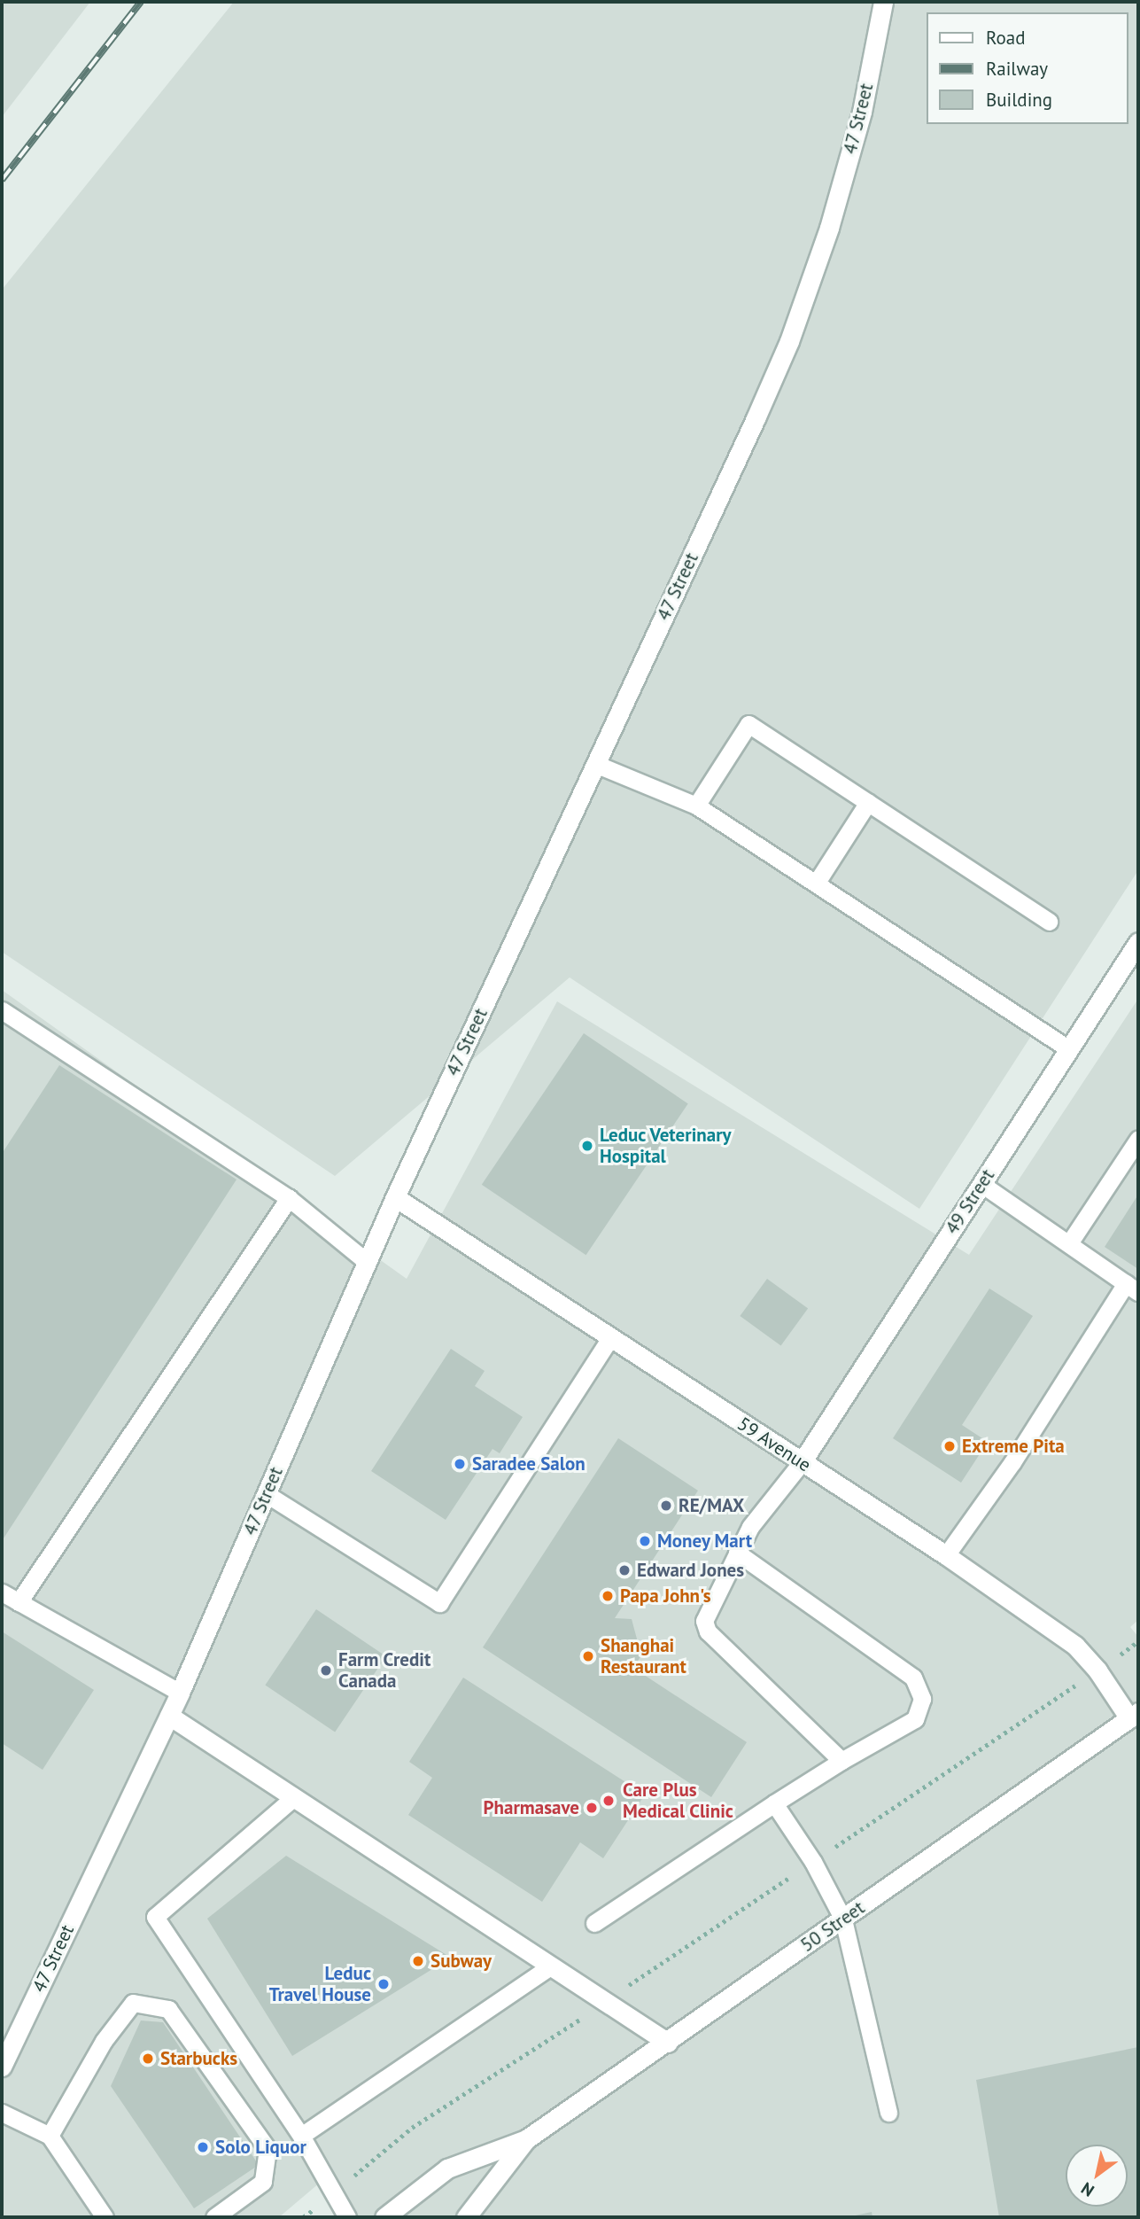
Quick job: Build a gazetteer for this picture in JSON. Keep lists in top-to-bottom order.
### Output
{
  "streets": {
    "street": [
      "47 Street",
      "49 Street",
      "59 Avenue",
      "50 Street"
    ]
  },
  "crossings": [
    ["47 Street", "59 Avenue"],
    ["49 Street", "59 Avenue"],
    ["59 Avenue", "50 Street"]
  ],
  "places": [
    "Leduc Veterinary Hospital",
    "Extreme Pita",
    "Saradee Salon",
    "RE/MAX",
    "Money Mart",
    "Edward Jones",
    "Papa John's",
    "Shanghai Restaurant",
    "Farm Credit Canada",
    "Care Plus Medical Clinic",
    "Pharmasave",
    "Subway",
    "Leduc Travel House",
    "Starbucks",
    "Solo Liquor"
  ],
  "legend": ["Road", "Railway", "Building"],
  "north": "bottom left"
}
